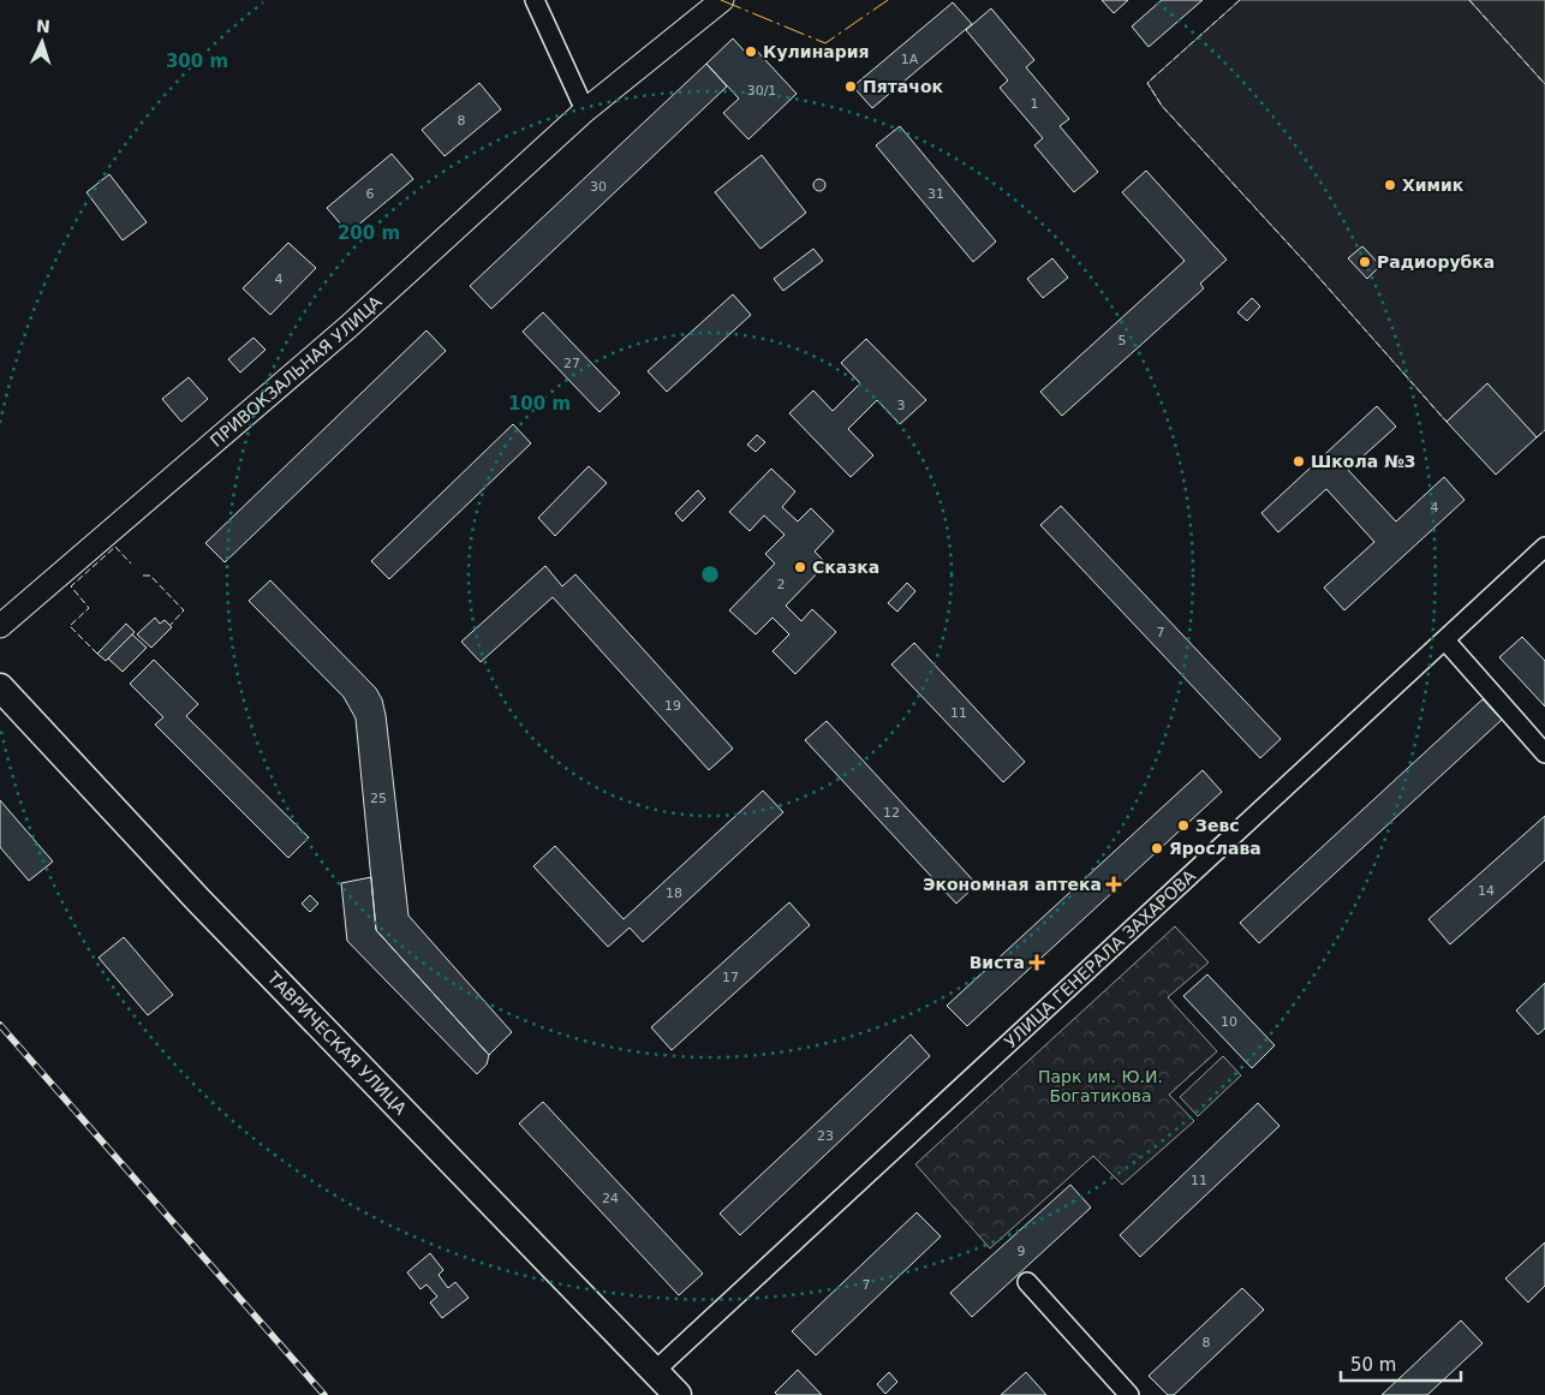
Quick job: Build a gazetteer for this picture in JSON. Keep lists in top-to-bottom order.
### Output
{
  "streets": {
    "highway": ["ТАВРИЧЕСКАЯ УЛИЦА"],
    "main road": ["ПРИВОКЗАЛЬНАЯ УЛИЦА"],
    "street": ["УЛИЦА ГЕНЕРАЛА ЗАХАРОВА"]
  },
  "crossings": [
    ["УЛИЦА ГЕНЕРАЛА ЗАХАРОВА", "ТАВРИЧЕСКАЯ УЛИЦА"]
  ],
  "parks": ["Парк им. Ю.И. Богатикова"],
  "places": {
    "other": [
      "Кулинария",
      "Пятачок",
      "Химик",
      "Радиорубка",
      "Школа №3",
      "Сказка",
      "Зевс",
      "Ярослава"
    ],
    "health": ["Экономная аптека", "Виста"]
  },
  "house_numbers": [
    "1А",
    "30/1",
    "1",
    "8",
    "30",
    "6",
    "31",
    "4",
    "5",
    "27",
    "3",
    "4",
    "2",
    "7",
    "19",
    "11",
    "25",
    "12",
    "14",
    "18",
    "17",
    "10",
    "23",
    "11",
    "24",
    "9",
    "7",
    "8"
  ],
  "scale_bar": "50 m",
  "north": "top",
  "rings": ["300 m", "200 m", "100 m"]
}
